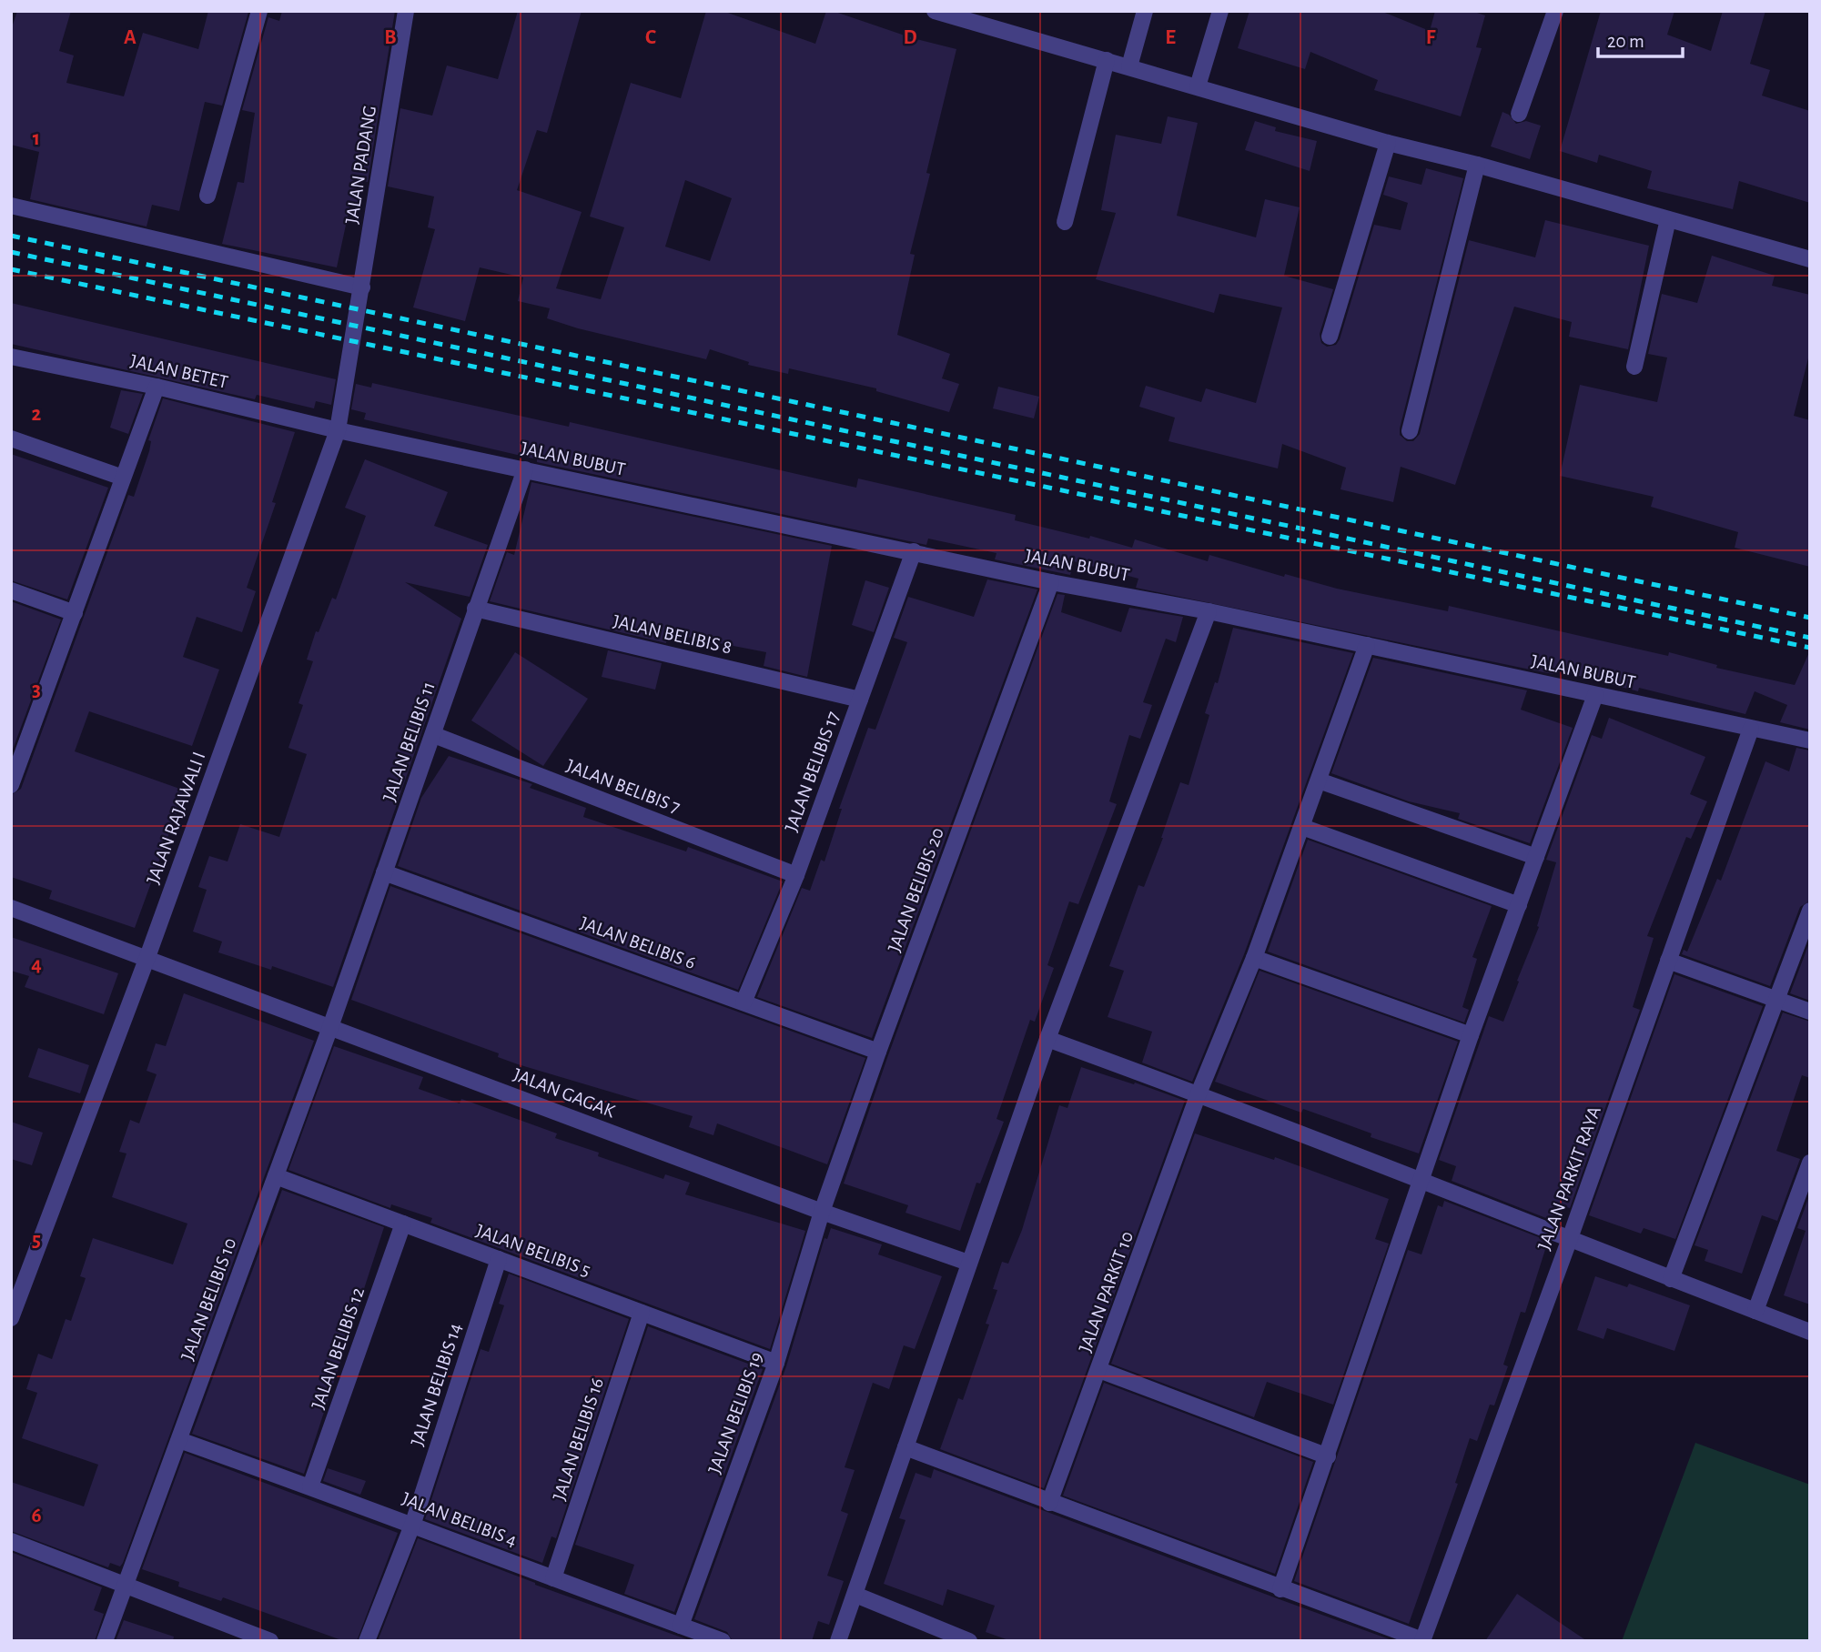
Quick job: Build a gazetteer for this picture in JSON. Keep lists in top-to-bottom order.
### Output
{
  "streets": {
    "street": [
      "JALAN PADANG",
      "JALAN BETET",
      "JALAN BUBUT",
      "JALAN BELIBIS 8",
      "JALAN BELIBIS 11",
      "JALAN BELIBIS 17",
      "JALAN BELIBIS 7",
      "JALAN RAJAWALI I",
      "JALAN BELIBIS 20",
      "JALAN BELIBIS 6",
      "JALAN GAGAK",
      "JALAN PARKIT RAYA",
      "JALAN BELIBIS 5",
      "JALAN PARKIT 10",
      "JALAN BELIBIS 10",
      "JALAN BELIBIS 12",
      "JALAN BELIBIS 14",
      "JALAN BELIBIS 19",
      "JALAN BELIBIS 16",
      "JALAN BELIBIS 4"
    ]
  },
  "crossings": [
    ["JALAN PADANG", "JALAN RAJAWALI I"],
    ["JALAN BETET", "JALAN BUBUT"],
    ["JALAN BETET", "JALAN RAJAWALI I"],
    ["JALAN BUBUT", "JALAN BELIBIS 11"],
    ["JALAN BUBUT", "JALAN BELIBIS 17"],
    ["JALAN BUBUT", "JALAN RAJAWALI I"],
    ["JALAN BUBUT", "JALAN BELIBIS 20"],
    ["JALAN BUBUT", "JALAN PARKIT RAYA"],
    ["JALAN BUBUT", "JALAN PARKIT 10"],
    ["JALAN BELIBIS 8", "JALAN BELIBIS 11"],
    ["JALAN BELIBIS 8", "JALAN BELIBIS 17"],
    ["JALAN BELIBIS 11", "JALAN BELIBIS 7"],
    ["JALAN BELIBIS 11", "JALAN BELIBIS 6"],
    ["JALAN BELIBIS 11", "JALAN GAGAK"],
    ["JALAN BELIBIS 11", "JALAN BELIBIS 10"],
    ["JALAN BELIBIS 17", "JALAN BELIBIS 7"],
    ["JALAN BELIBIS 17", "JALAN BELIBIS 6"],
    ["JALAN RAJAWALI I", "JALAN GAGAK"],
    ["JALAN BELIBIS 20", "JALAN BELIBIS 6"],
    ["JALAN BELIBIS 20", "JALAN GAGAK"],
    ["JALAN BELIBIS 20", "JALAN BELIBIS 19"],
    ["JALAN GAGAK", "JALAN BELIBIS 10"],
    ["JALAN GAGAK", "JALAN BELIBIS 19"],
    ["JALAN BELIBIS 5", "JALAN BELIBIS 10"],
    ["JALAN BELIBIS 5", "JALAN BELIBIS 12"],
    ["JALAN BELIBIS 5", "JALAN BELIBIS 14"],
    ["JALAN BELIBIS 5", "JALAN BELIBIS 19"],
    ["JALAN BELIBIS 5", "JALAN BELIBIS 16"],
    ["JALAN BELIBIS 10", "JALAN BELIBIS 4"],
    ["JALAN BELIBIS 12", "JALAN BELIBIS 4"],
    ["JALAN BELIBIS 14", "JALAN BELIBIS 4"],
    ["JALAN BELIBIS 19", "JALAN BELIBIS 4"],
    ["JALAN BELIBIS 16", "JALAN BELIBIS 4"]
  ],
  "scale_bar": "20 m",
  "grid": {
    "columns": [
      "A",
      "B",
      "C",
      "D",
      "E",
      "F"
    ],
    "rows": [
      "1",
      "2",
      "3",
      "4",
      "5",
      "6"
    ]
  }
}
